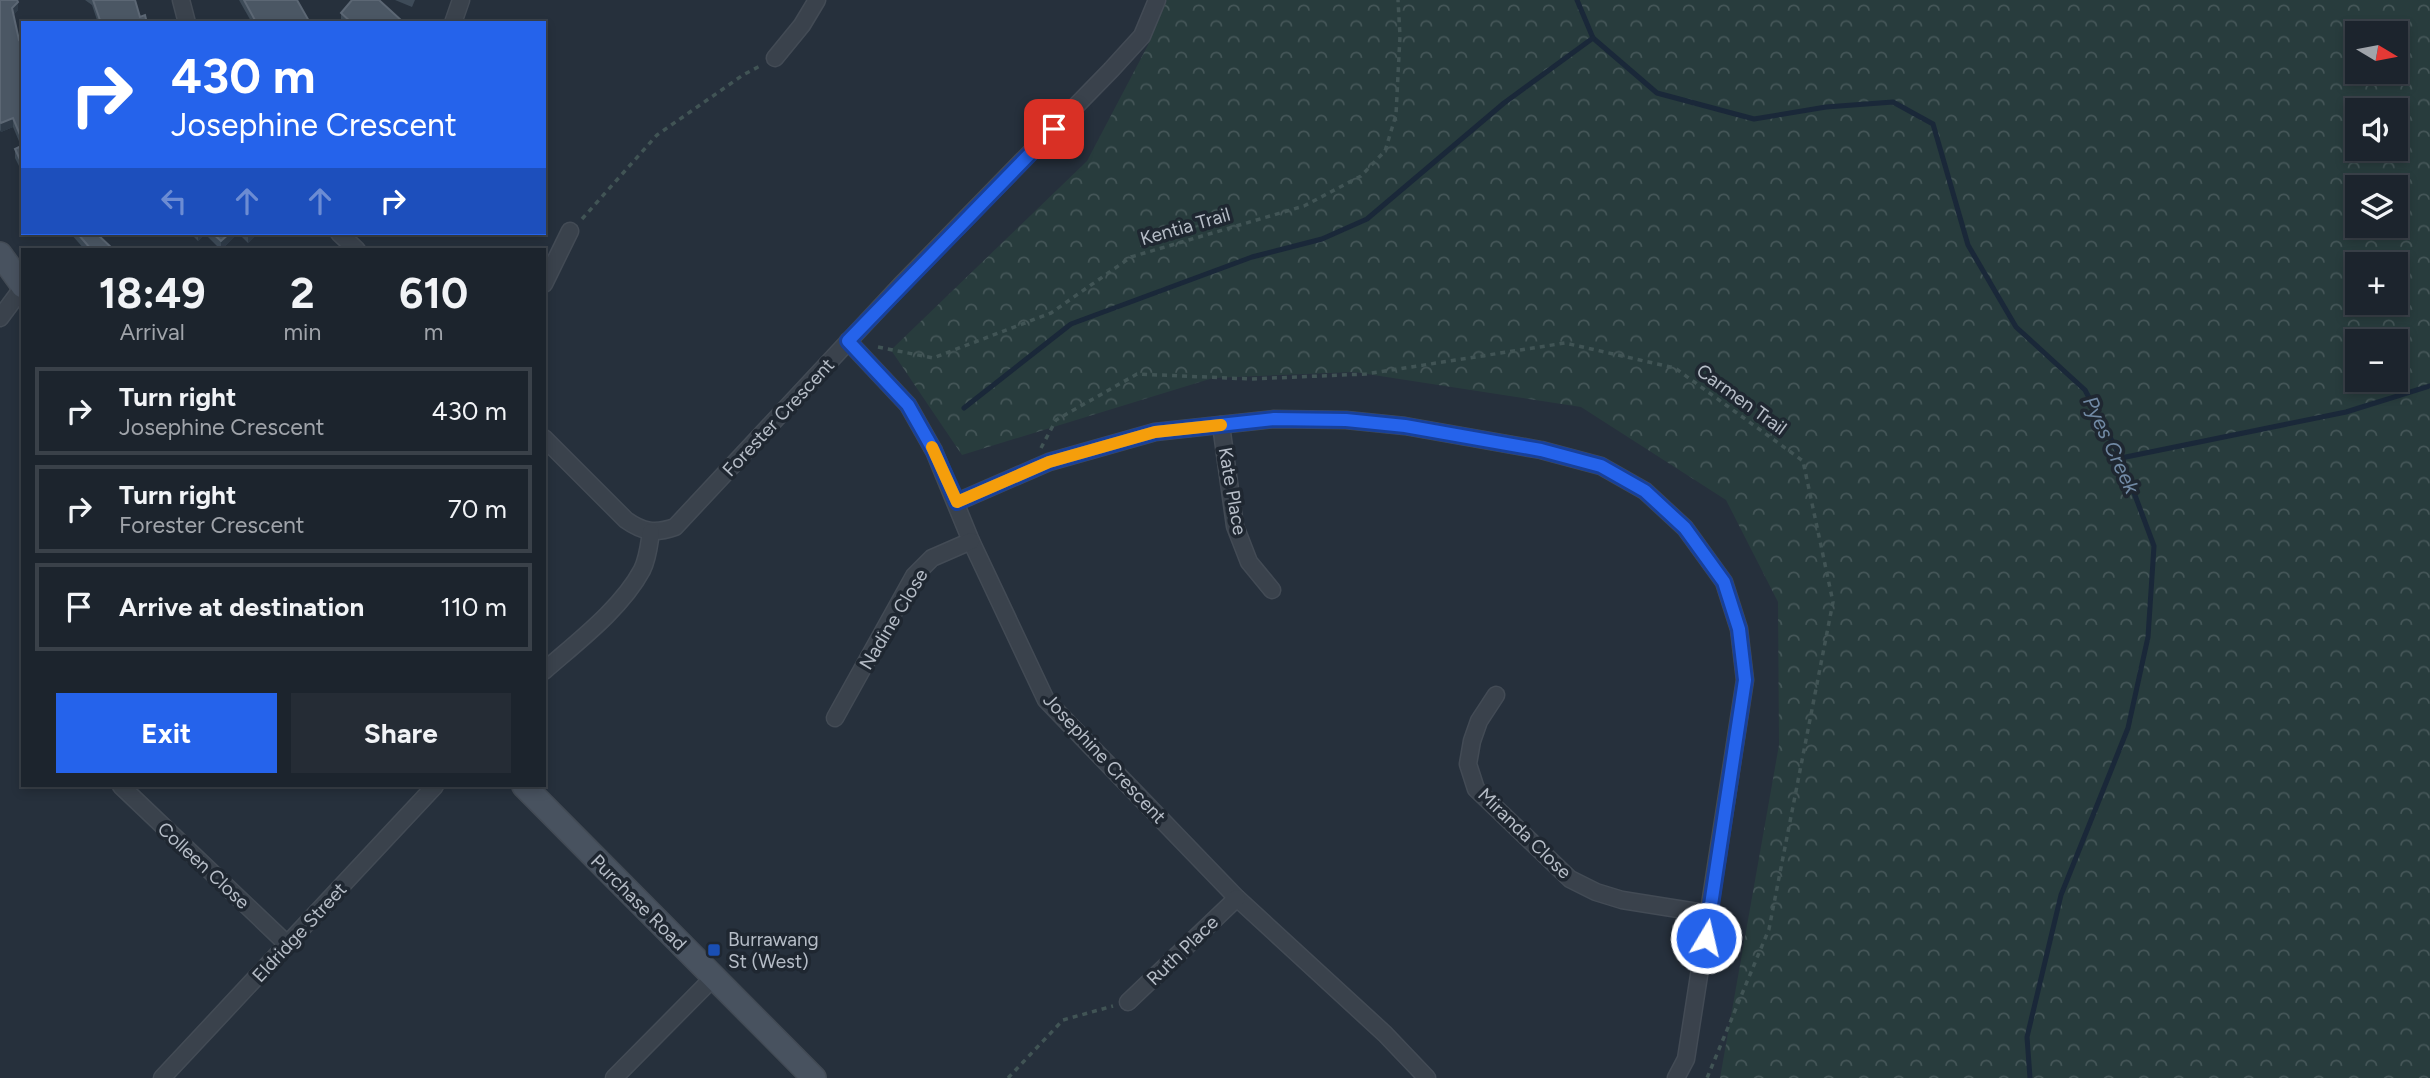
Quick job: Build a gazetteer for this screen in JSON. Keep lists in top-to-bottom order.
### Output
{
  "streets": {
    "main road": ["Purchase Road"],
    "street": [
      "Forester Crescent",
      "Kate Place",
      "Nadine Close",
      "Josephine Crescent",
      "Miranda Close",
      "Colleen Close",
      "Eldridge Street",
      "Ruth Place"
    ],
    "path": ["Kentia Trail", "Carmen Trail"]
  },
  "crossings": [
    ["Kentia Trail", "Forester Crescent"],
    ["Kentia Trail", "Josephine Crescent"],
    ["Forester Crescent", "Josephine Crescent"],
    ["Nadine Close", "Josephine Crescent"],
    ["Josephine Crescent", "Ruth Place"],
    ["Colleen Close", "Eldridge Street"]
  ],
  "water": ["Pyes Creek"],
  "places": {
    "transit": ["Burrawang St (West)"]
  },
  "north": "right",
  "page": {
    "map_buttons": ["+", "−"],
    "turn": ["430 m", "Josephine Crescent"],
    "eta": [
      "18:49",
      "Arrival",
      "2",
      "min",
      "610",
      "m"
    ],
    "list": [
      {
        "name": "Turn right",
        "note": "Josephine Crescent",
        "value": "430 m"
      },
      {
        "name": "Turn right",
        "note": "Forester Crescent",
        "value": "70 m"
      },
      {
        "name": "Arrive at destination",
        "value": "110 m"
      }
    ],
    "buttons": ["Exit", "Share"]
  }
}
